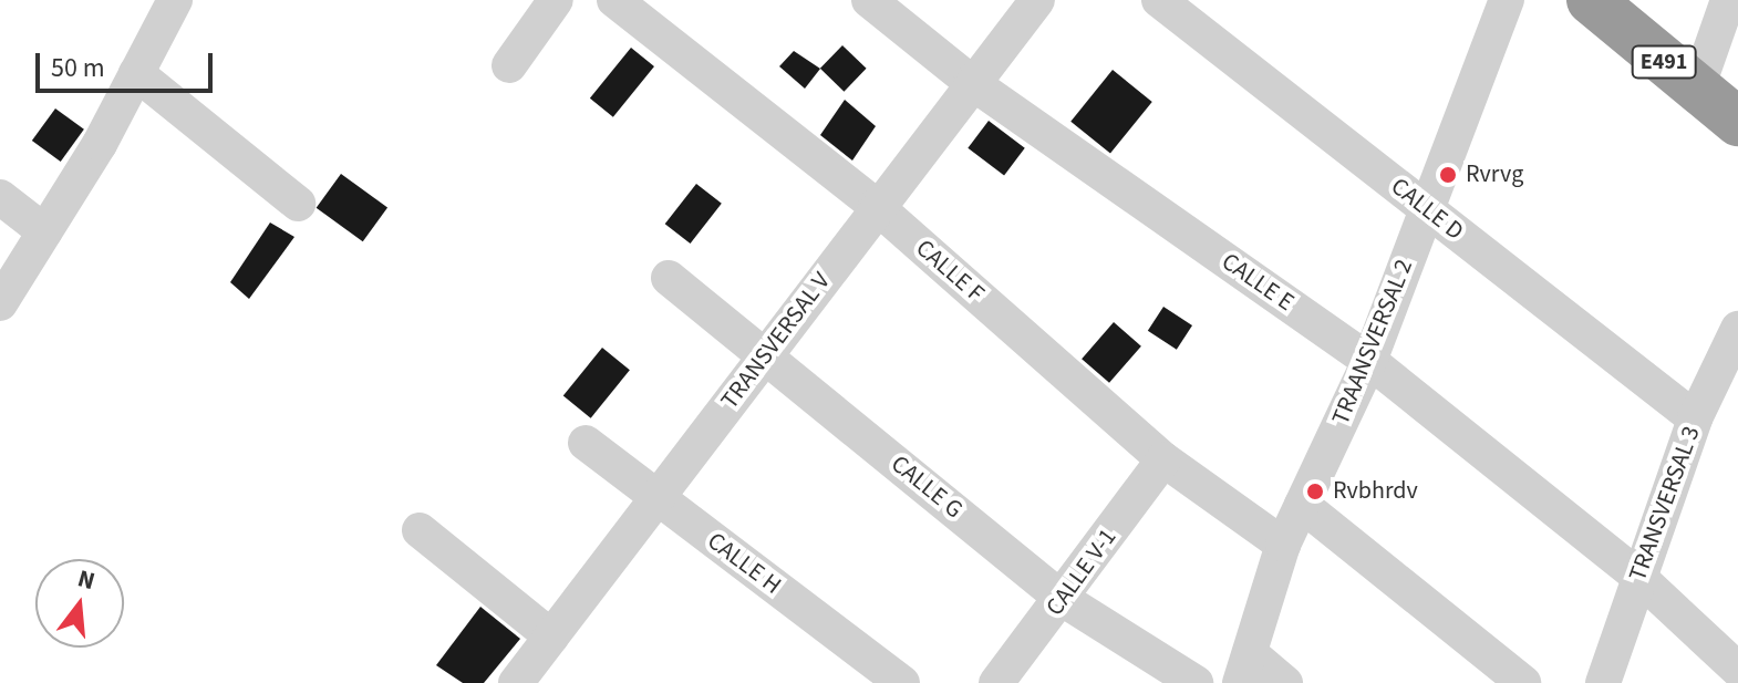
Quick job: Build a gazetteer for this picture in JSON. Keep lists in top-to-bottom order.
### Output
{
  "streets": {
    "highway": ["E491"],
    "street": [
      "CALLE D",
      "CALLE F",
      "CALLE E",
      "TRANSVERSAL V",
      "TRAANSVERSAL 2",
      "CALLE G",
      "TRANSVERSAL 3",
      "CALLE H",
      "CALLE V-1"
    ]
  },
  "crossings": [
    ["CALLE D", "TRAANSVERSAL 2"],
    ["CALLE D", "TRANSVERSAL 3"],
    ["CALLE F", "TRANSVERSAL V"],
    ["CALLE F", "TRAANSVERSAL 2"],
    ["CALLE F", "CALLE V-1"],
    ["CALLE E", "TRANSVERSAL V"],
    ["CALLE E", "TRAANSVERSAL 2"],
    ["CALLE E", "TRANSVERSAL 3"],
    ["TRANSVERSAL V", "CALLE G"],
    ["TRANSVERSAL V", "CALLE H"],
    ["CALLE G", "CALLE V-1"]
  ],
  "places": ["Rvrvg", "Rvbhrdv"],
  "scale_bar": "50 m",
  "north": "top"
}
